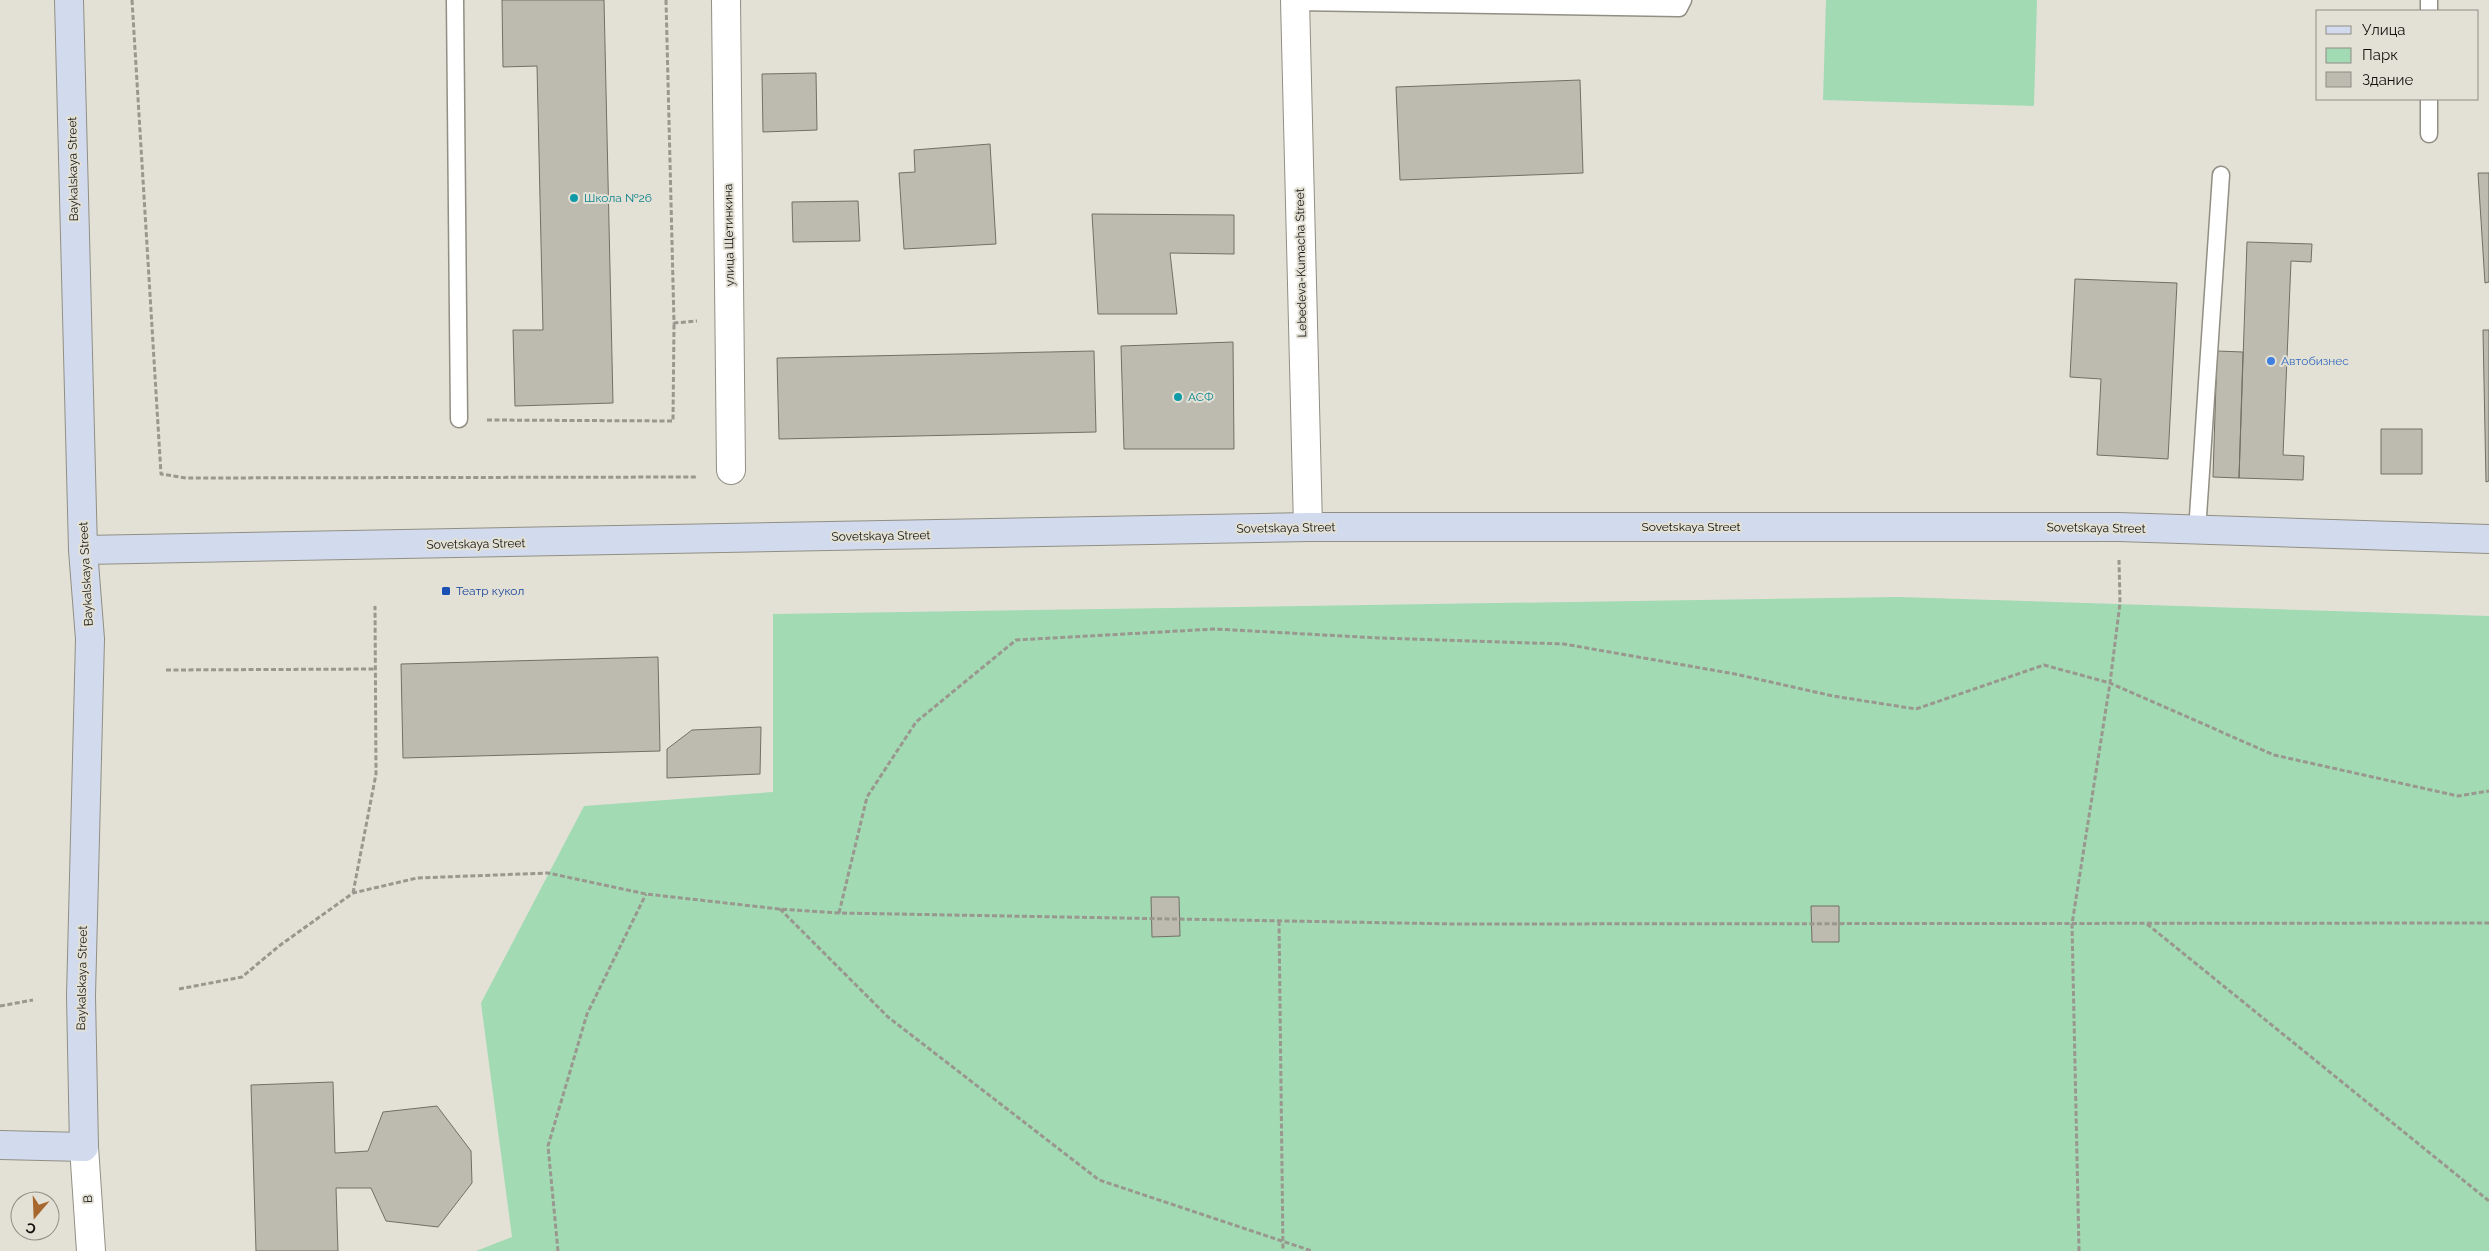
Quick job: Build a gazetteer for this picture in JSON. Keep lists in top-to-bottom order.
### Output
{
  "streets": {
    "main road": ["Baykalskaya Street", "Sovetskaya Street"],
    "street": ["улица Щетинкина", "Lebedeva-Kumacha Street", "B"]
  },
  "crossings": [
    ["Baykalskaya Street", "Sovetskaya Street"],
    ["Baykalskaya Street", "B"],
    ["Lebedeva-Kumacha Street", "Sovetskaya Street"]
  ],
  "places": {
    "other": ["Школа №26", "Автобизнес", "АСФ"],
    "transit": ["Театр кукол"]
  },
  "legend": ["Улица", "Парк", "Здание"],
  "north": "bottom"
}
